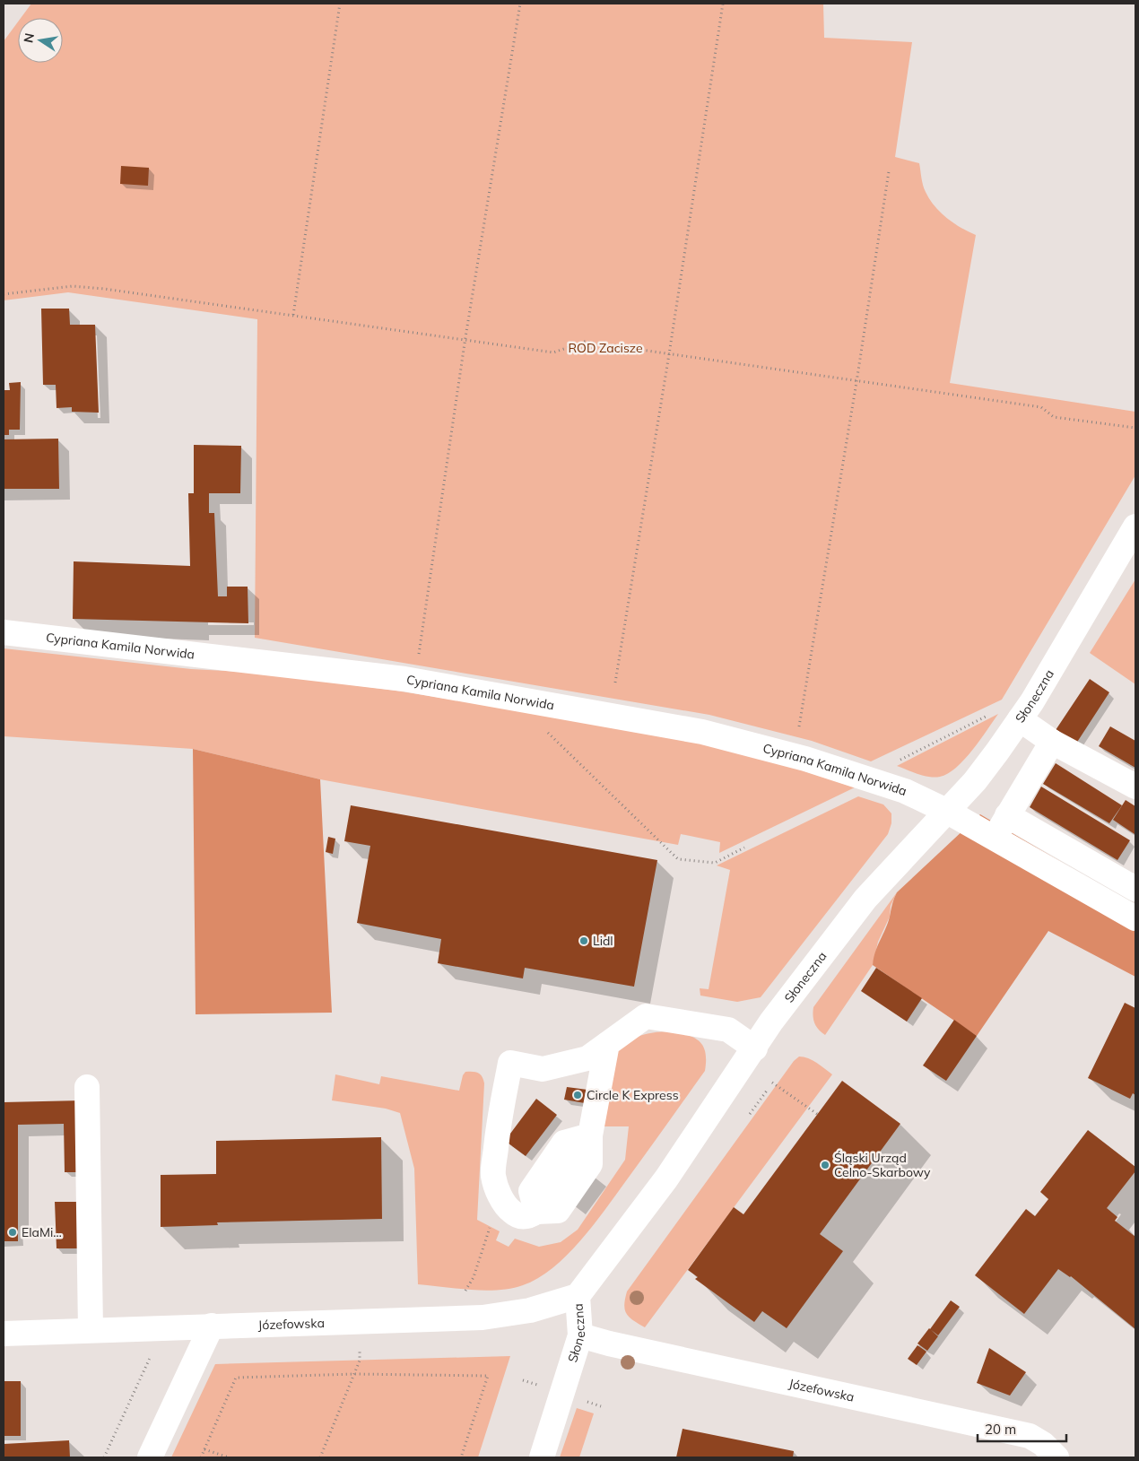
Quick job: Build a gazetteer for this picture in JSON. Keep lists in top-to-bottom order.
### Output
{
  "streets": {
    "street": ["Cypriana Kamila Norwida", "Słoneczna", "Józefowska"]
  },
  "crossings": [
    ["Cypriana Kamila Norwida", "Słoneczna"],
    ["Słoneczna", "Józefowska"]
  ],
  "parks": ["ROD Zacisze"],
  "places": [
    "Lidl",
    "Circle K Express",
    "Śląski Urząd Celno-Skarbowy",
    "ElaMi…"
  ],
  "scale_bar": "20 m",
  "north": "left"
}
